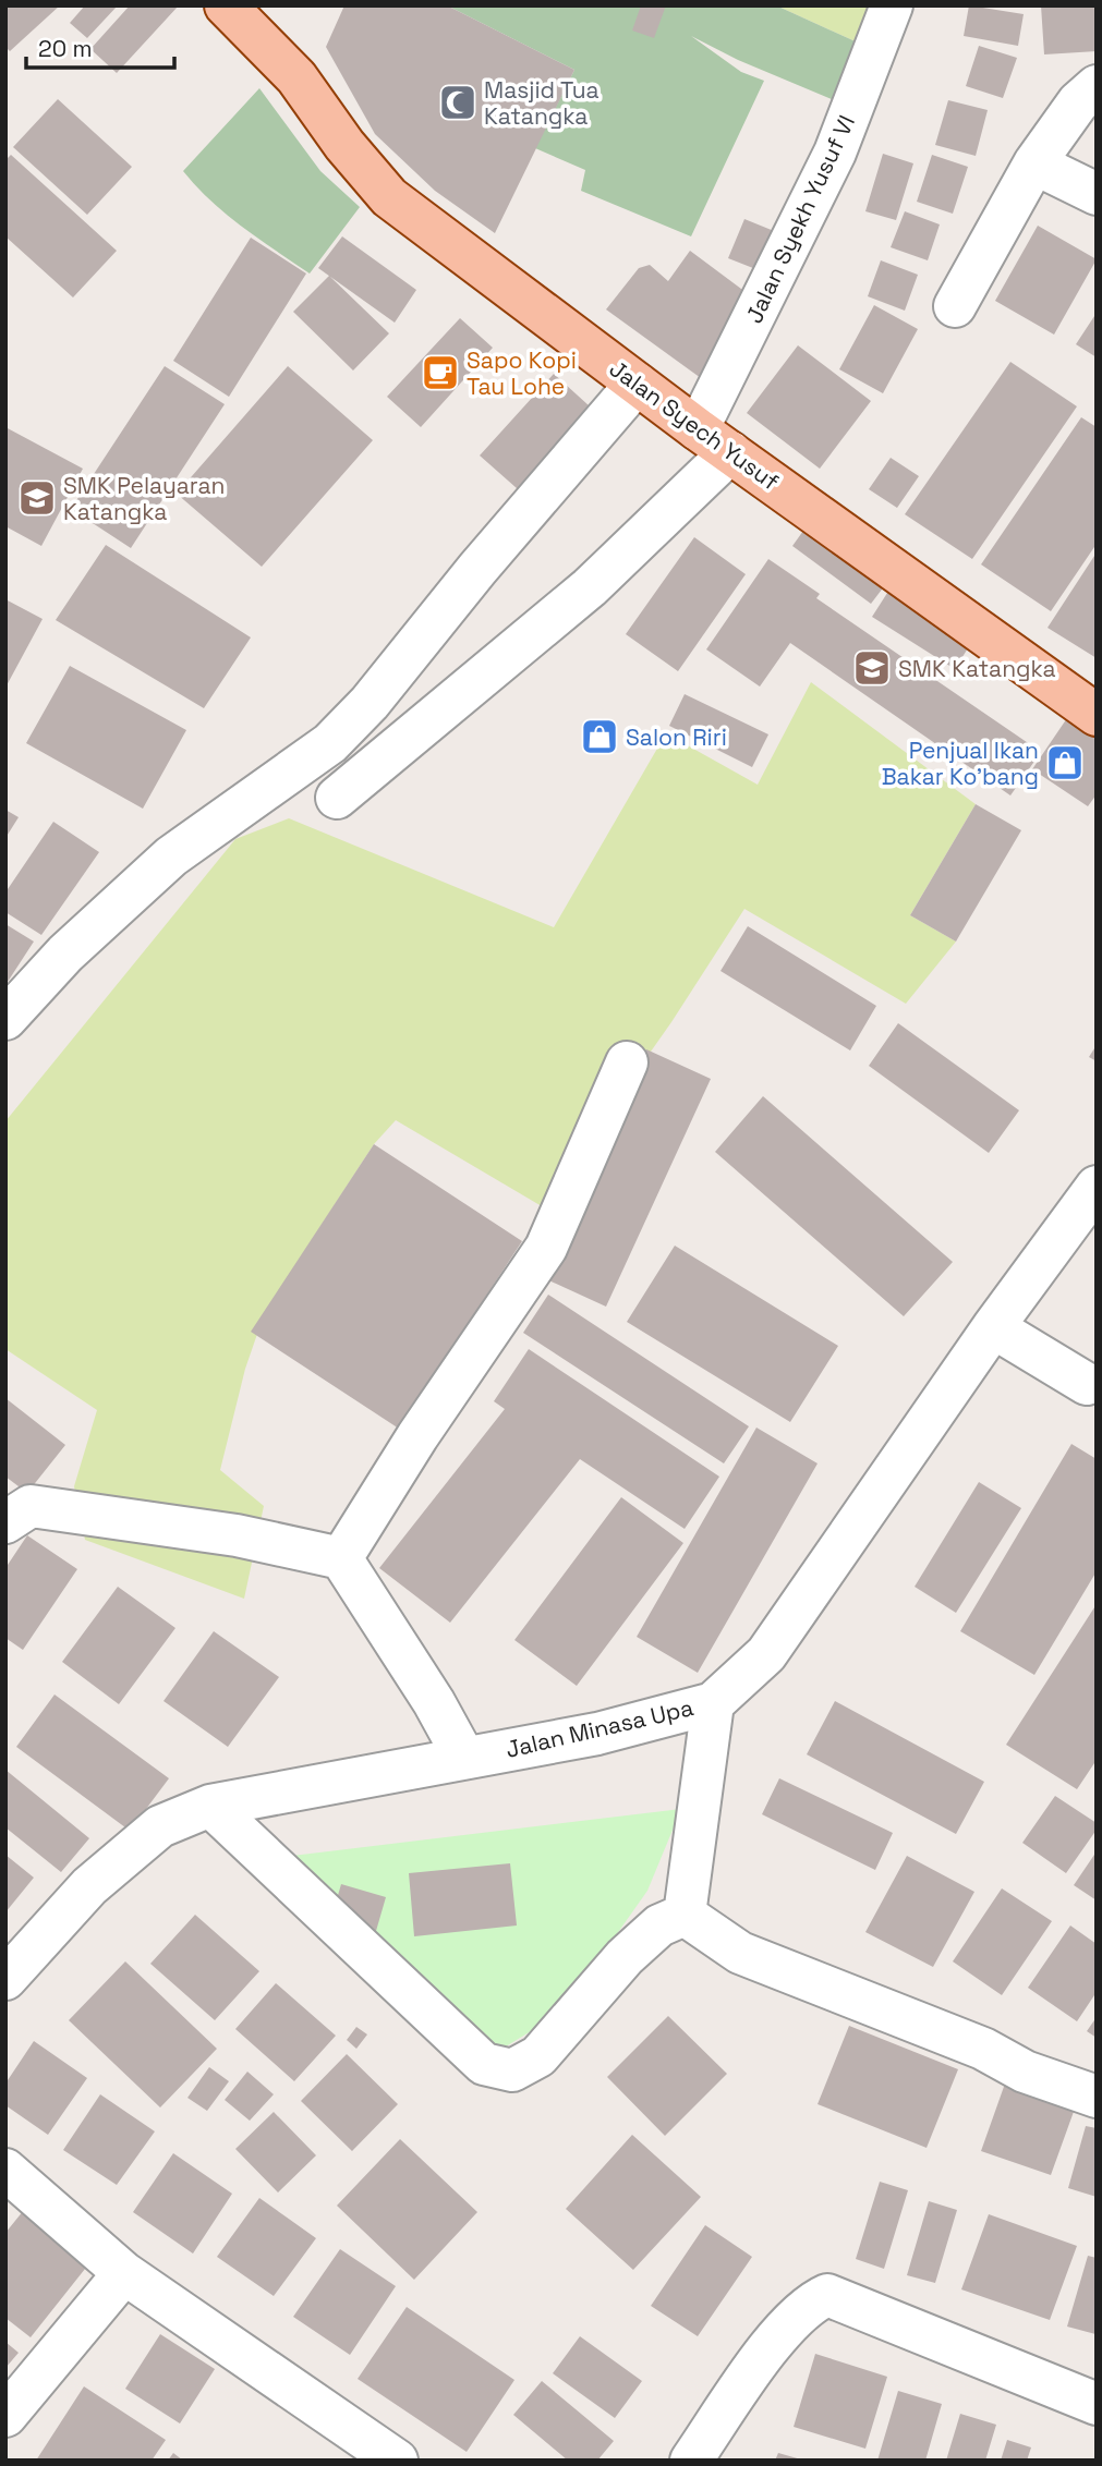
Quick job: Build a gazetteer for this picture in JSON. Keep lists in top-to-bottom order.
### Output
{
  "streets": {
    "main road": ["Jalan Syech Yusuf"],
    "street": ["Jalan Syekh Yusuf VI", "Jalan Minasa Upa"]
  },
  "crossings": [
    ["Jalan Syekh Yusuf VI", "Jalan Syech Yusuf"]
  ],
  "places": {
    "mosque": ["Masjid Tua Katangka"],
    "cafe": ["Sapo Kopi Tau Lohe"],
    "school or university": ["SMK Pelayaran Katangka", "SMK Katangka"],
    "shop": ["Salon Riri", "Penjual Ikan Bakar Ko'bang"]
  },
  "scale_bar": "20 m"
}
